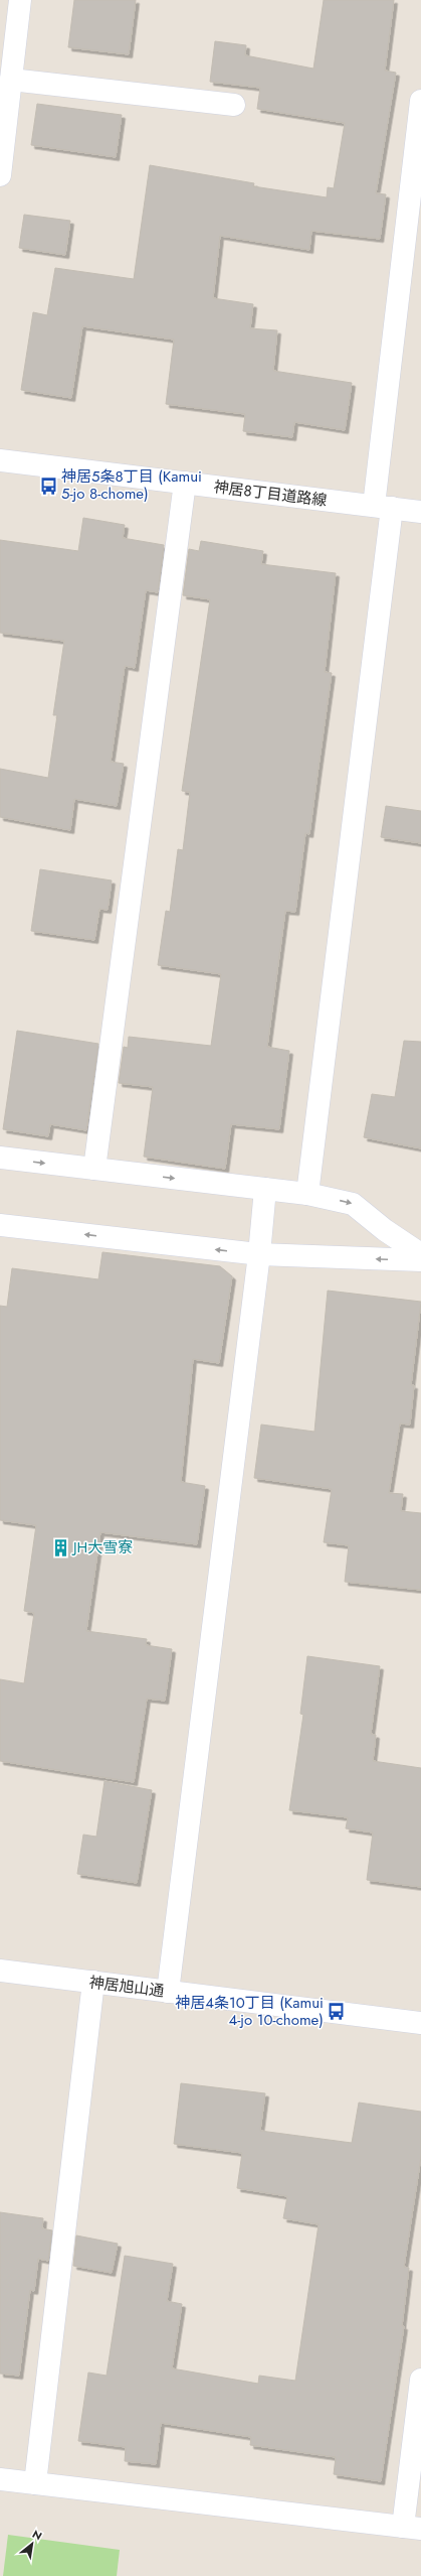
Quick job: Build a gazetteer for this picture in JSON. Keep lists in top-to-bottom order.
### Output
{
  "streets": {
    "street": ["神居8丁目道路線", "神居旭山通"]
  },
  "places": {
    "bus stop": ["神居5条8丁目 (Kamui 5-jo 8-chome)", "神居4条10丁目 (Kamui 4-jo 10-chome)"],
    "building": ["JH大雪寮"]
  },
  "north": "top right"
}
